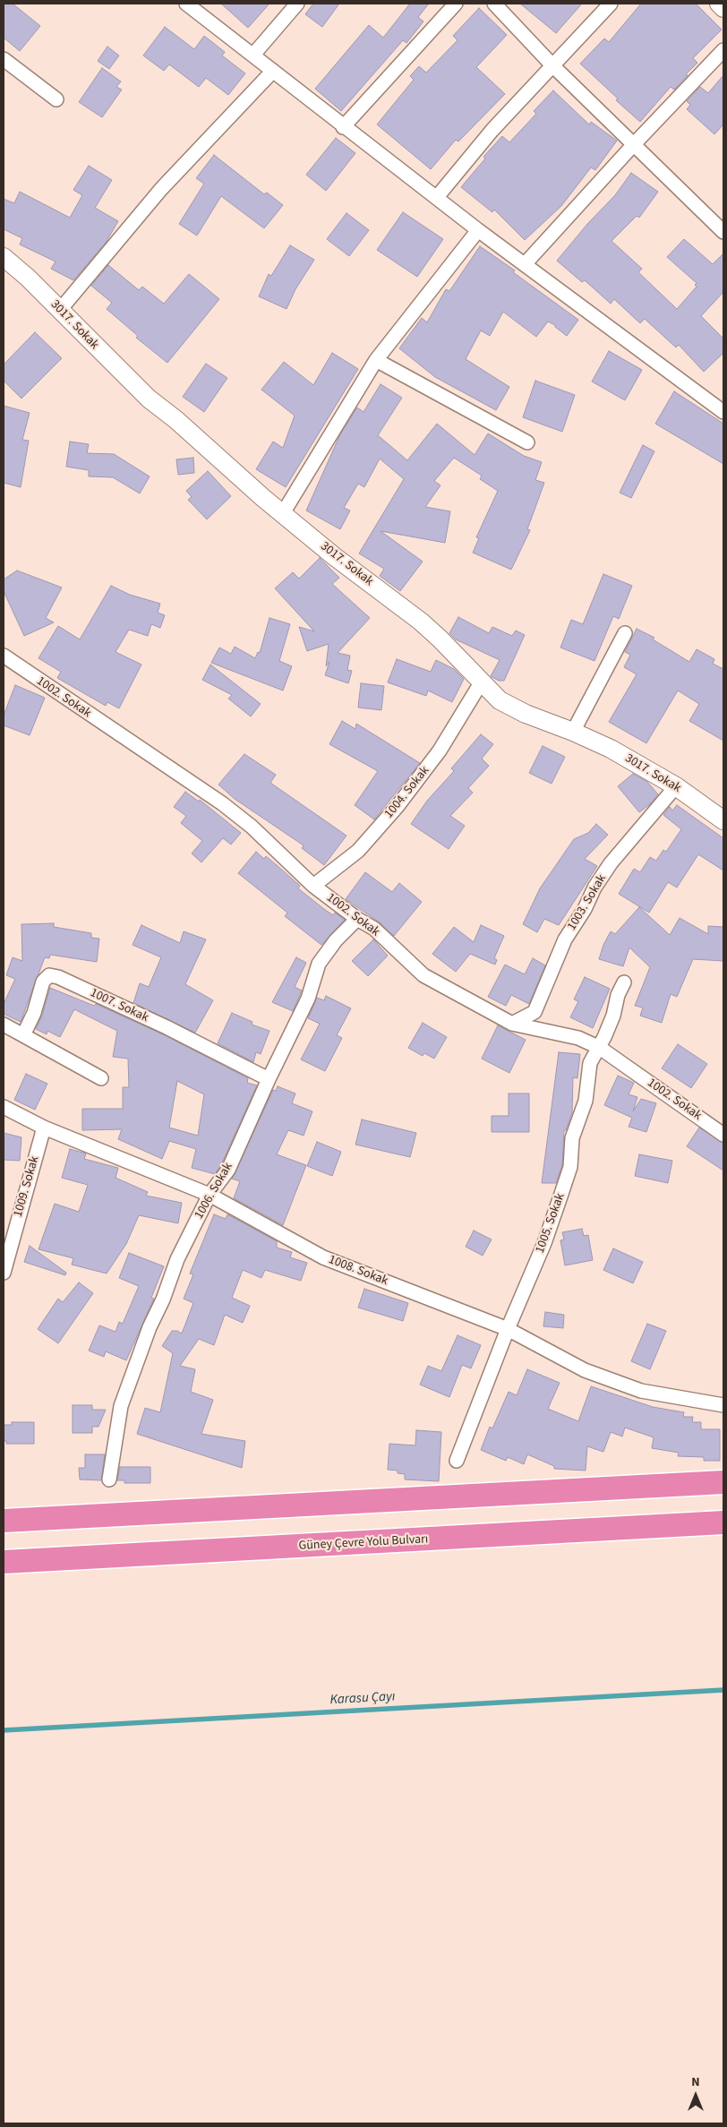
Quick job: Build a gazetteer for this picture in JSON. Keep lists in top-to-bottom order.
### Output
{
  "streets": {
    "highway": ["Güney Çevre Yolu Bulvarı"],
    "street": [
      "3017. Sokak",
      "1002. Sokak",
      "1004. Sokak",
      "1003. Sokak",
      "1007. Sokak",
      "1009. Sokak",
      "1006. Sokak",
      "1005. Sokak",
      "1008. Sokak"
    ]
  },
  "crossings": [
    ["3017. Sokak", "1004. Sokak"],
    ["3017. Sokak", "1003. Sokak"],
    ["1002. Sokak", "1004. Sokak"],
    ["1002. Sokak", "1003. Sokak"],
    ["1002. Sokak", "1006. Sokak"],
    ["1002. Sokak", "1005. Sokak"],
    ["1007. Sokak", "1006. Sokak"],
    ["1009. Sokak", "1008. Sokak"],
    ["1006. Sokak", "1008. Sokak"],
    ["1005. Sokak", "1008. Sokak"]
  ],
  "water": ["Karasu Çayı"],
  "north": "top"
}
